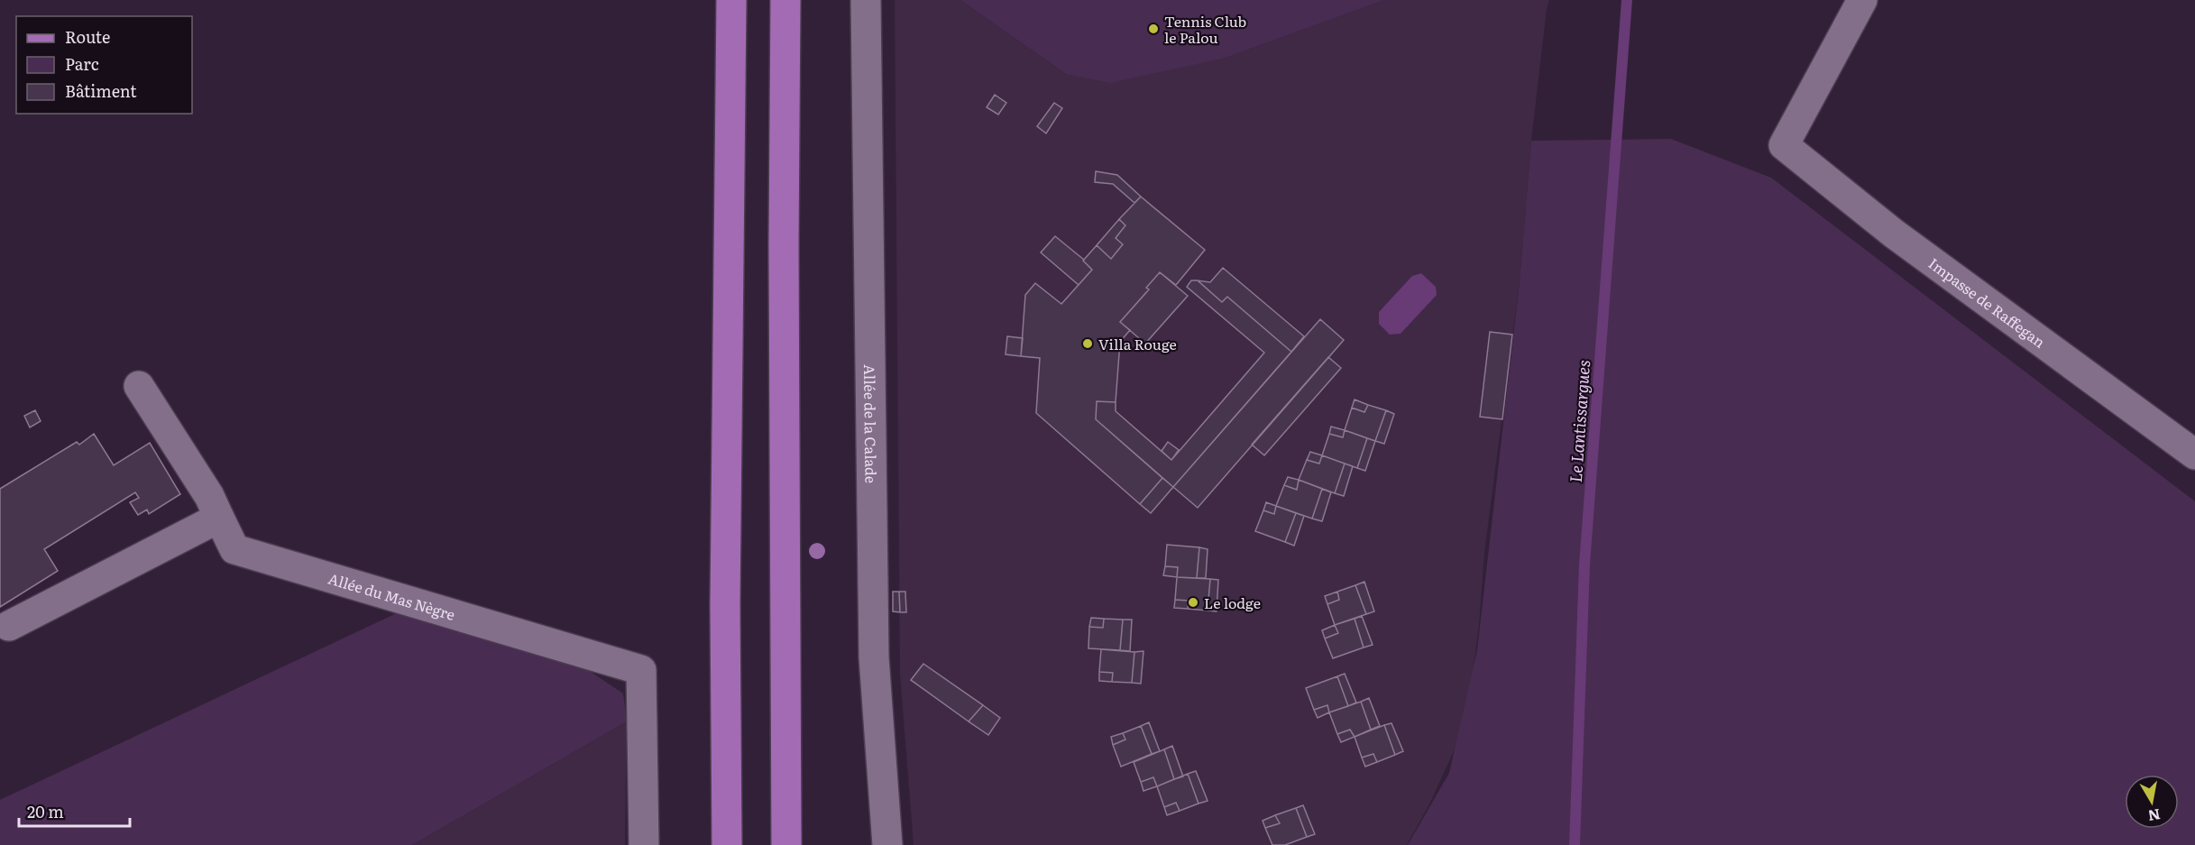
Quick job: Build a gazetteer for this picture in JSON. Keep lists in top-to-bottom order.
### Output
{
  "streets": {
    "street": ["Impasse de Raffegan", "Allée de la Calade", "Allée du Mas Nègre"]
  },
  "water": ["Le Lantissargues"],
  "places": ["Tennis Club le Palou", "Villa Rouge", "Le lodge"],
  "legend": ["Route", "Parc", "Bâtiment"],
  "scale_bar": "20 m",
  "north": "bottom"
}
